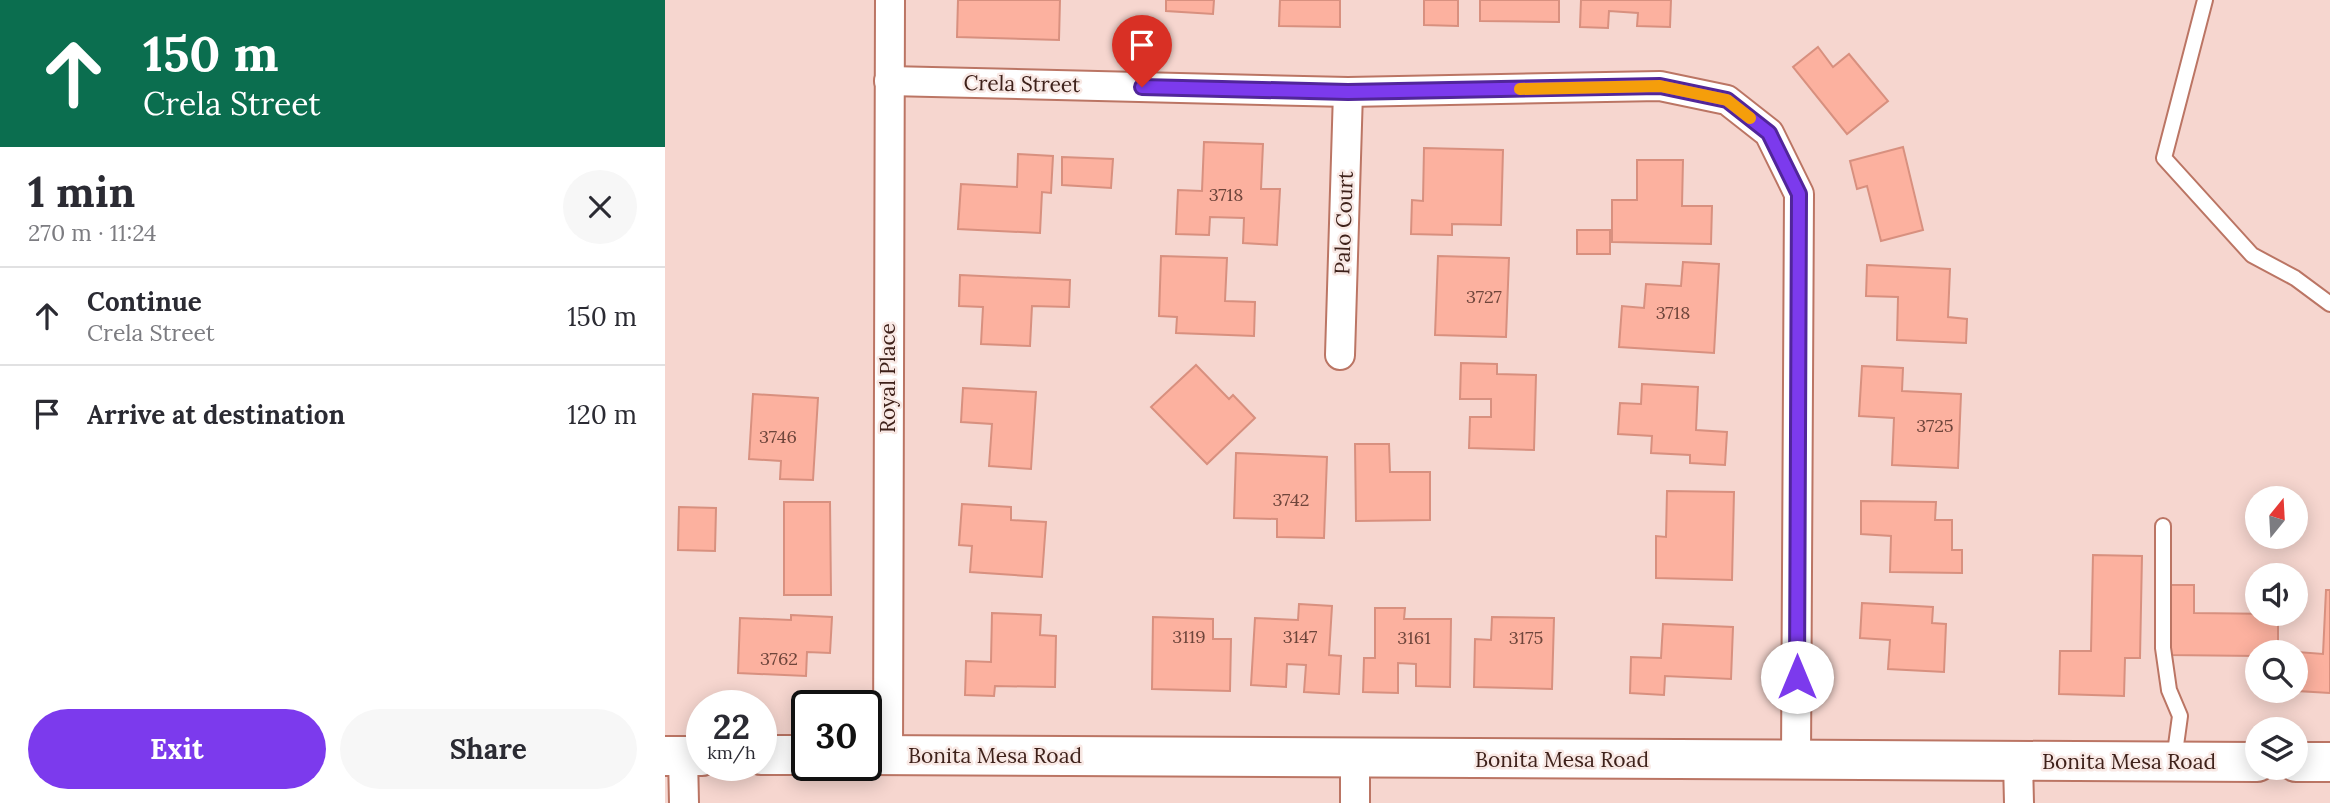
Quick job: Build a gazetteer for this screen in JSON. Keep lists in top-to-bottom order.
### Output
{
  "streets": {
    "street": [
      "Crela Street",
      "Palo Court",
      "Royal Place",
      "Bonita Mesa Road"
    ]
  },
  "crossings": [
    ["Crela Street", "Palo Court"],
    ["Crela Street", "Royal Place"],
    ["Crela Street", "Bonita Mesa Road"]
  ],
  "house_numbers": [
    "3718",
    "3727",
    "3718",
    "3725",
    "3746",
    "3742",
    "3119",
    "3147",
    "3161",
    "3175",
    "3762"
  ],
  "north": "top",
  "page": {
    "turn": ["150 m", "Crela Street"],
    "heading": ["1 min", "270 m · 11:24"],
    "list": [
      {
        "name": "Continue",
        "note": "Crela Street",
        "value": "150 m"
      },
      {
        "name": "Arrive at destination",
        "value": "120 m"
      }
    ],
    "speed": "22 km/h",
    "limit": "30",
    "buttons": ["Exit", "Share"]
  }
}
